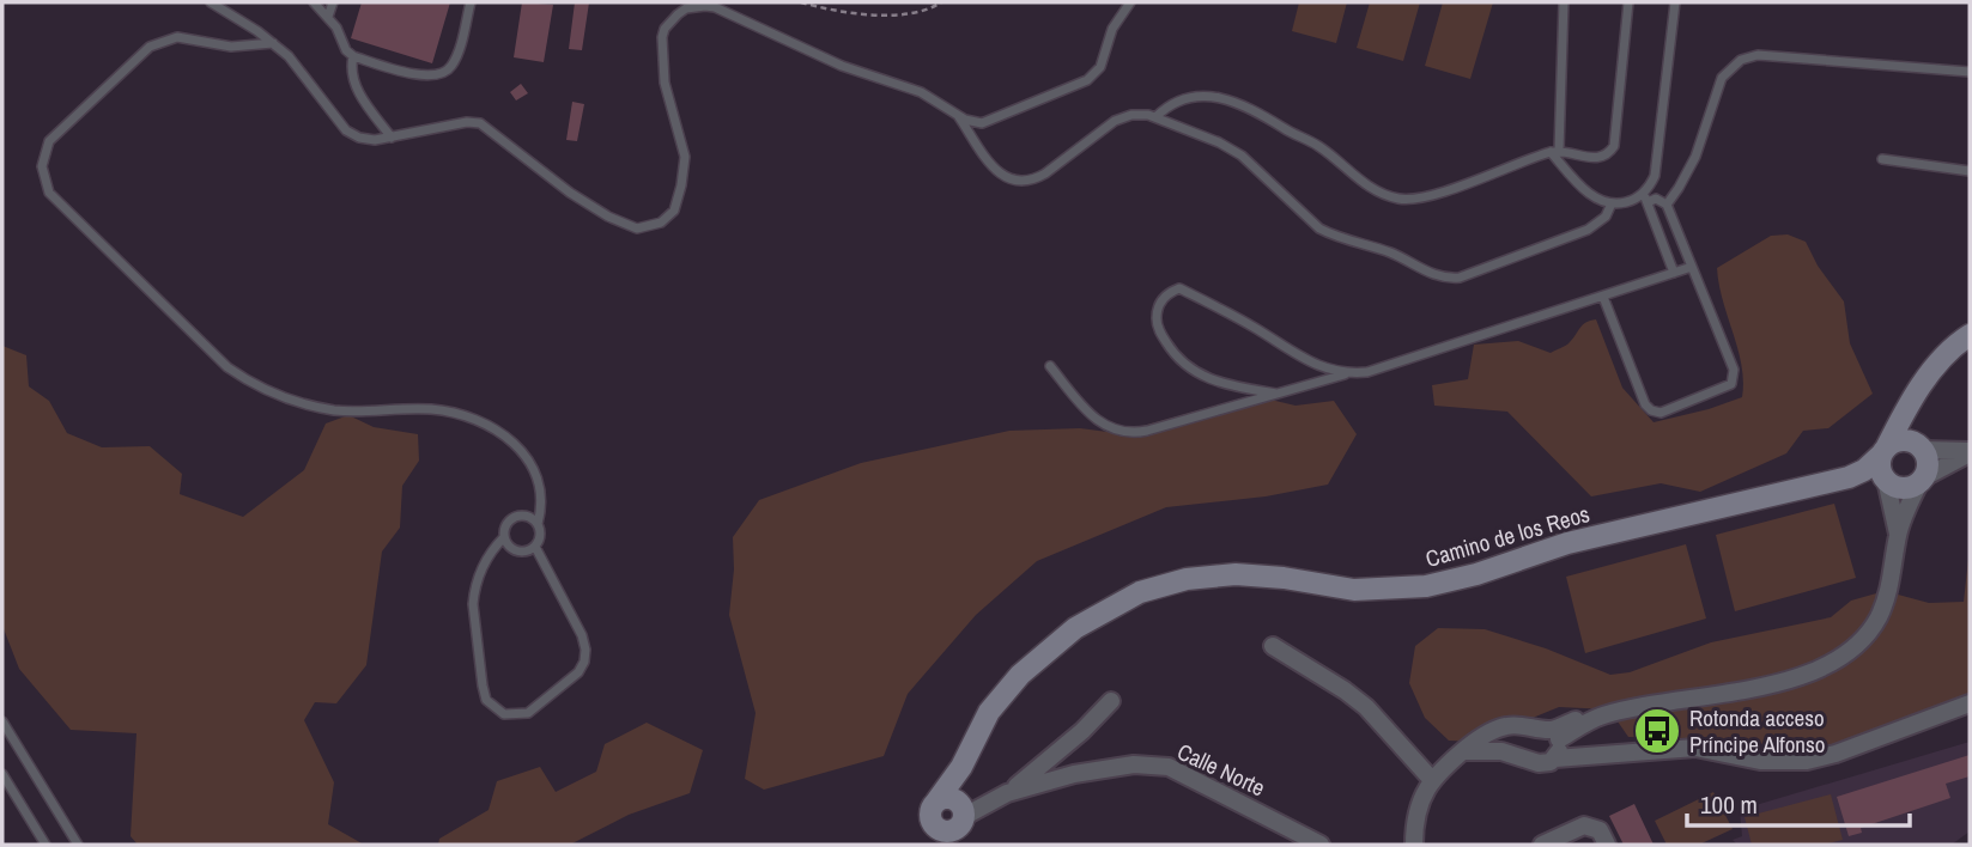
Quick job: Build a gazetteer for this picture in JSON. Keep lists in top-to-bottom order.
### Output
{
  "streets": {
    "street": ["Camino de los Reos", "Calle Norte"]
  },
  "places": {
    "bus stop": ["Rotonda acceso Príncipe Alfonso"]
  },
  "scale_bar": "100 m"
}
